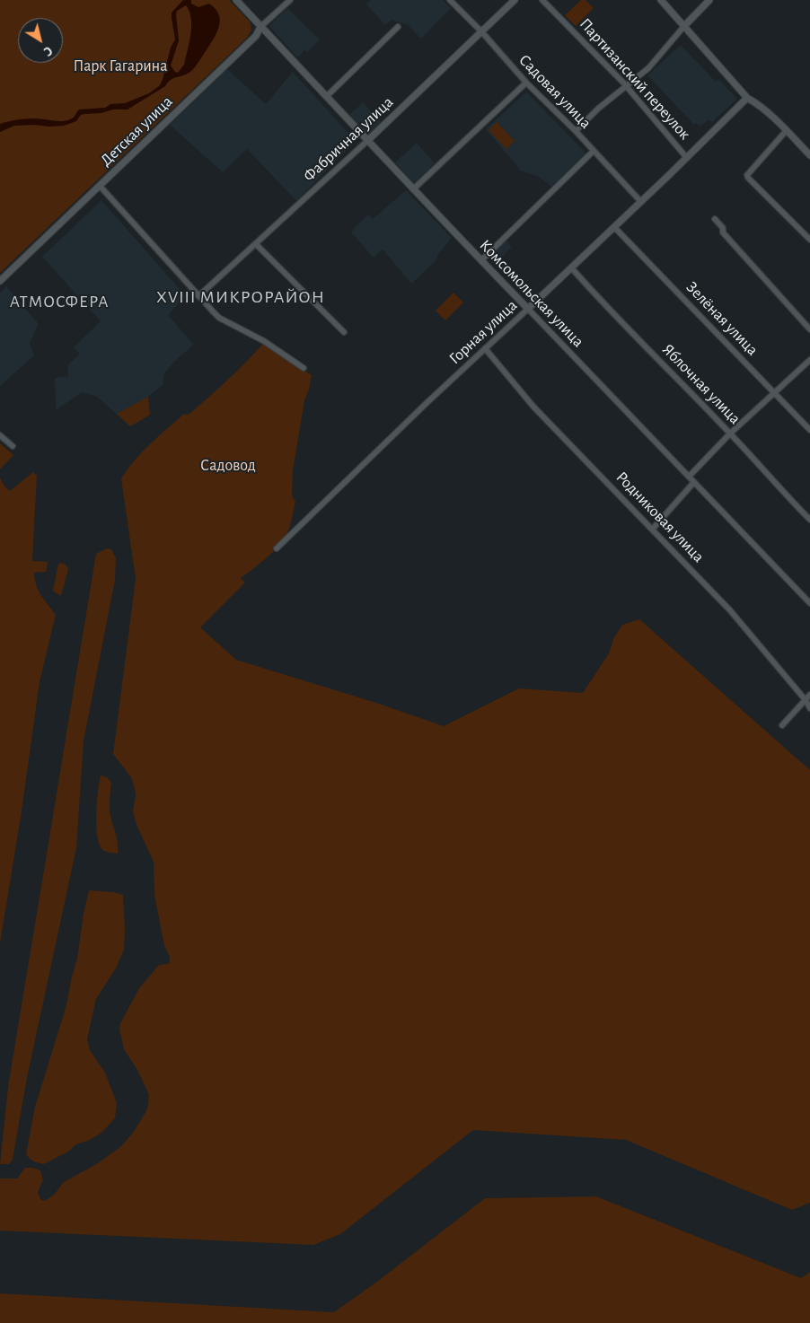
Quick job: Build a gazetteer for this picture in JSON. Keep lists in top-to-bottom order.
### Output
{
  "streets": {
    "street": [
      "Партизанский переулок",
      "Садовая улица",
      "Детская улица",
      "Фабричная улица",
      "Комсомольская улица",
      "Зелёная улица",
      "Горная улица",
      "Яблочная улица",
      "Родниковая улица"
    ]
  },
  "crossings": [
    ["Партизанский переулок", "Горная улица"],
    ["Садовая улица", "Фабричная улица"],
    ["Садовая улица", "Горная улица"],
    ["Детская улица", "Комсомольская улица"],
    ["Фабричная улица", "Комсомольская улица"],
    ["Комсомольская улица", "Горная улица"],
    ["Зелёная улица", "Горная улица"],
    ["Горная улица", "Яблочная улица"],
    ["Горная улица", "Родниковая улица"]
  ],
  "districts": ["XVIII МИКРОРАЙОН", "АТМОСФЕРА"],
  "parks": ["Парк Гагарина", "Садовод"],
  "north": "bottom right"
}
